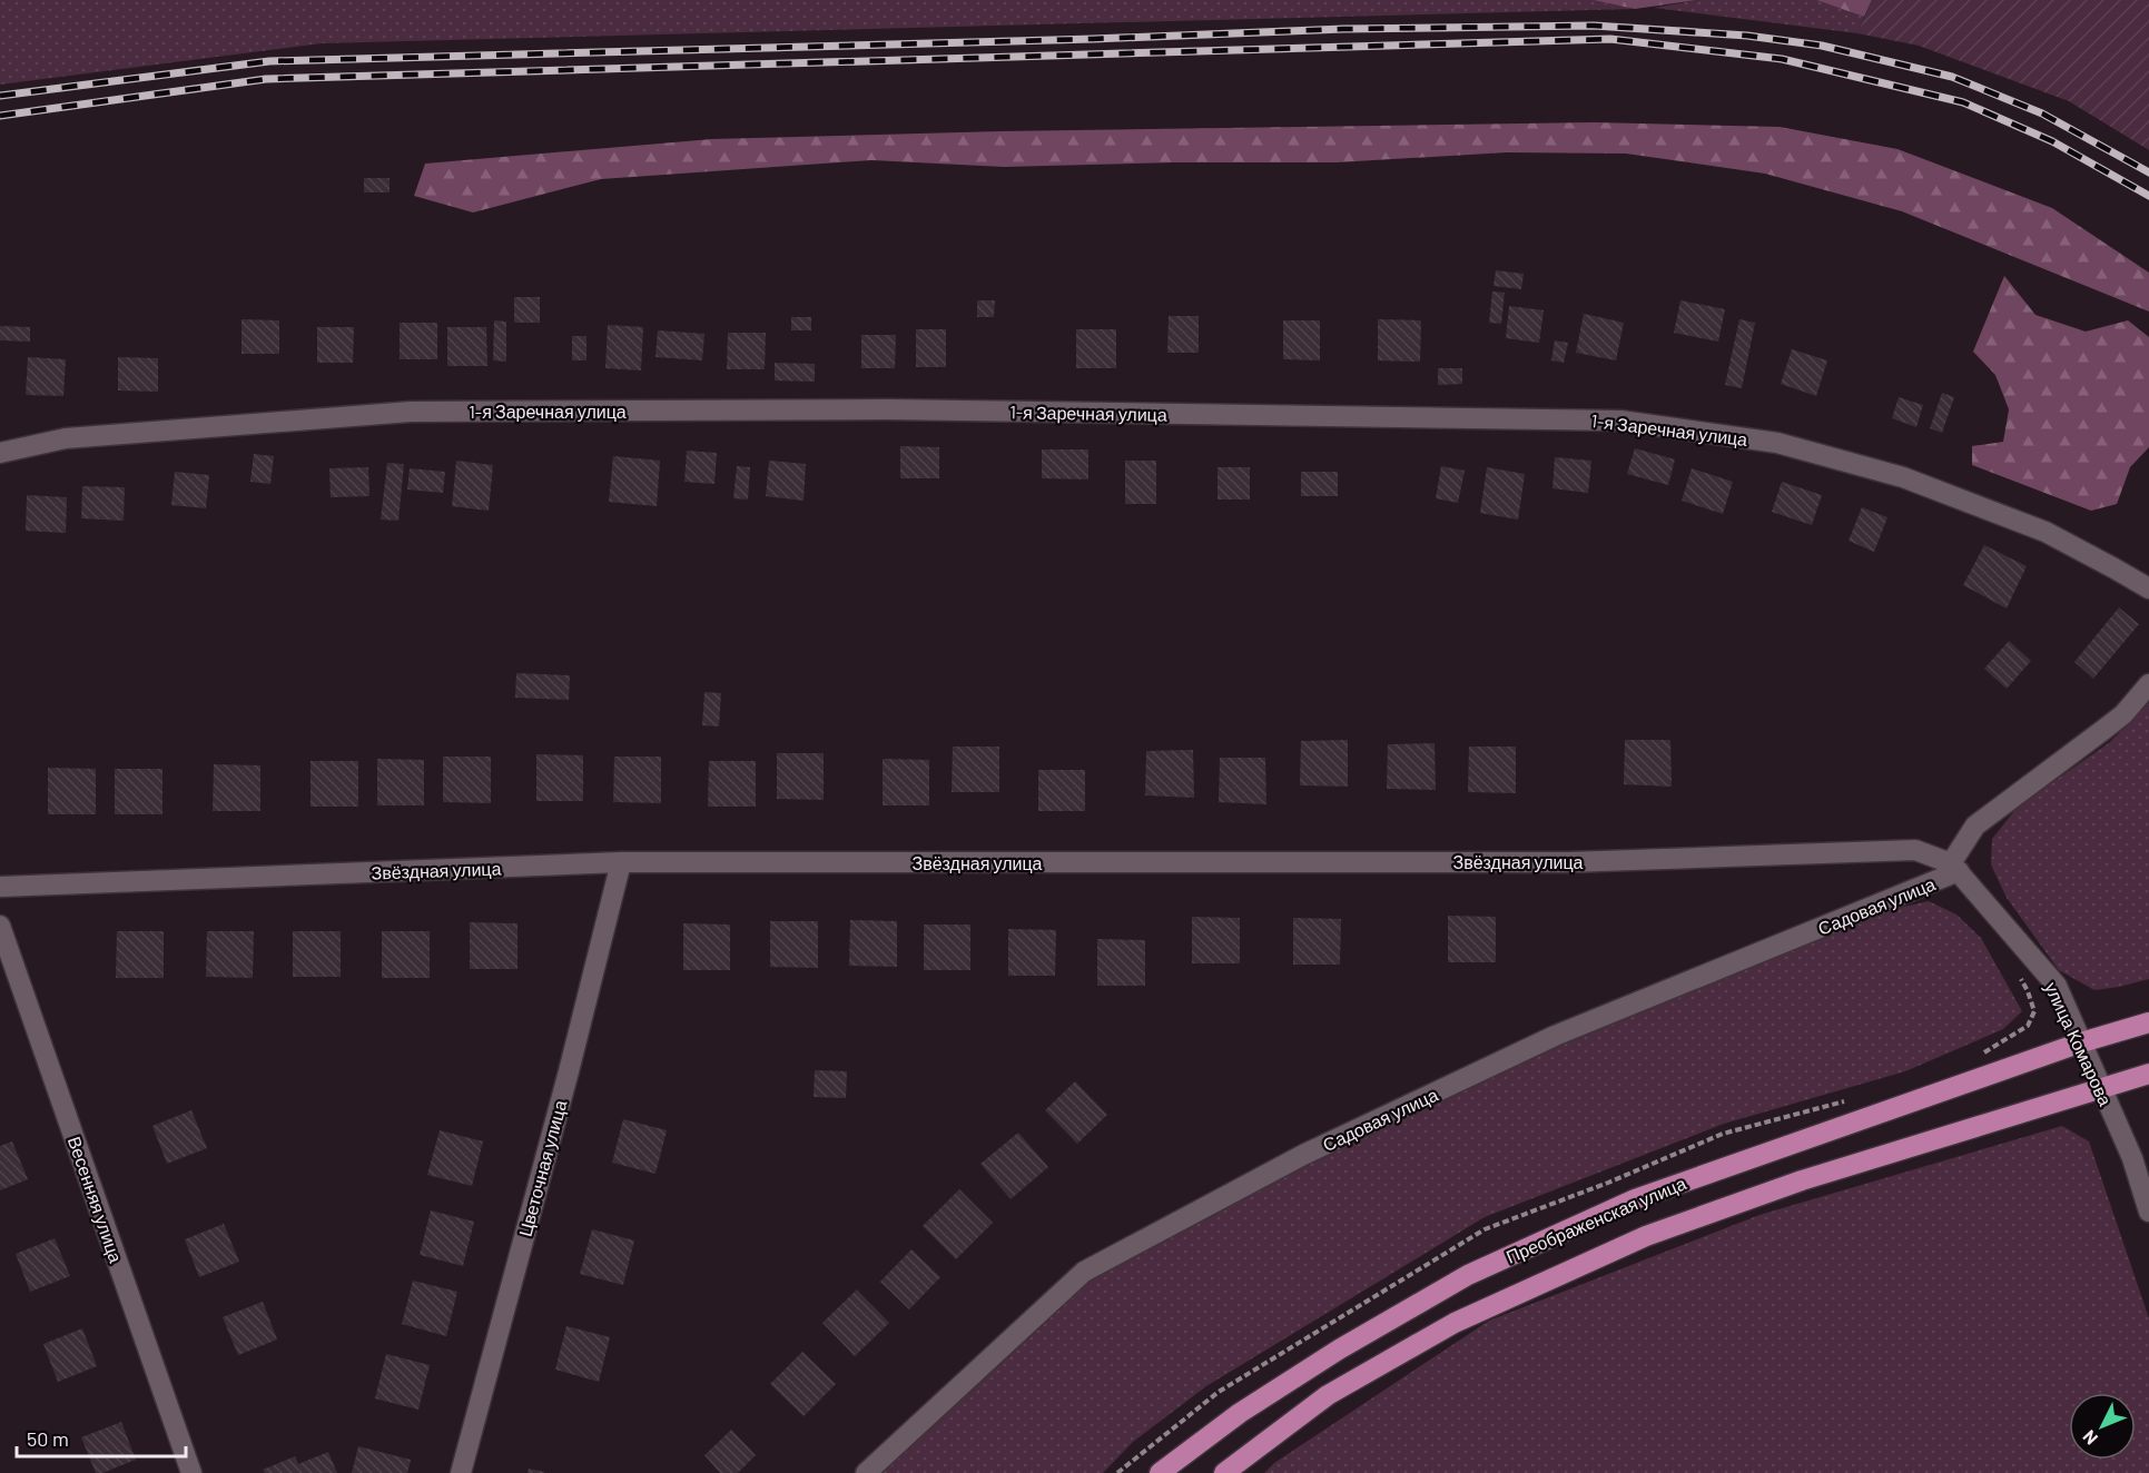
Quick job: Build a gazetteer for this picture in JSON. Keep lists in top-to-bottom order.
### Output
{
  "streets": {
    "main road": ["Преображенская улица"],
    "street": [
      "1-я Заречная улица",
      "Звёздная улица",
      "Садовая улица",
      "улица Комарова",
      "Цветочная улица",
      "Весенняя улица"
    ]
  },
  "crossings": [
    ["Звёздная улица", "Садовая улица"],
    ["Звёздная улица", "улица Комарова"],
    ["Звёздная улица", "Цветочная улица"],
    ["Садовая улица", "улица Комарова"],
    ["улица Комарова", "Преображенская улица"]
  ],
  "scale_bar": "50 m",
  "north": "bottom left"
}
